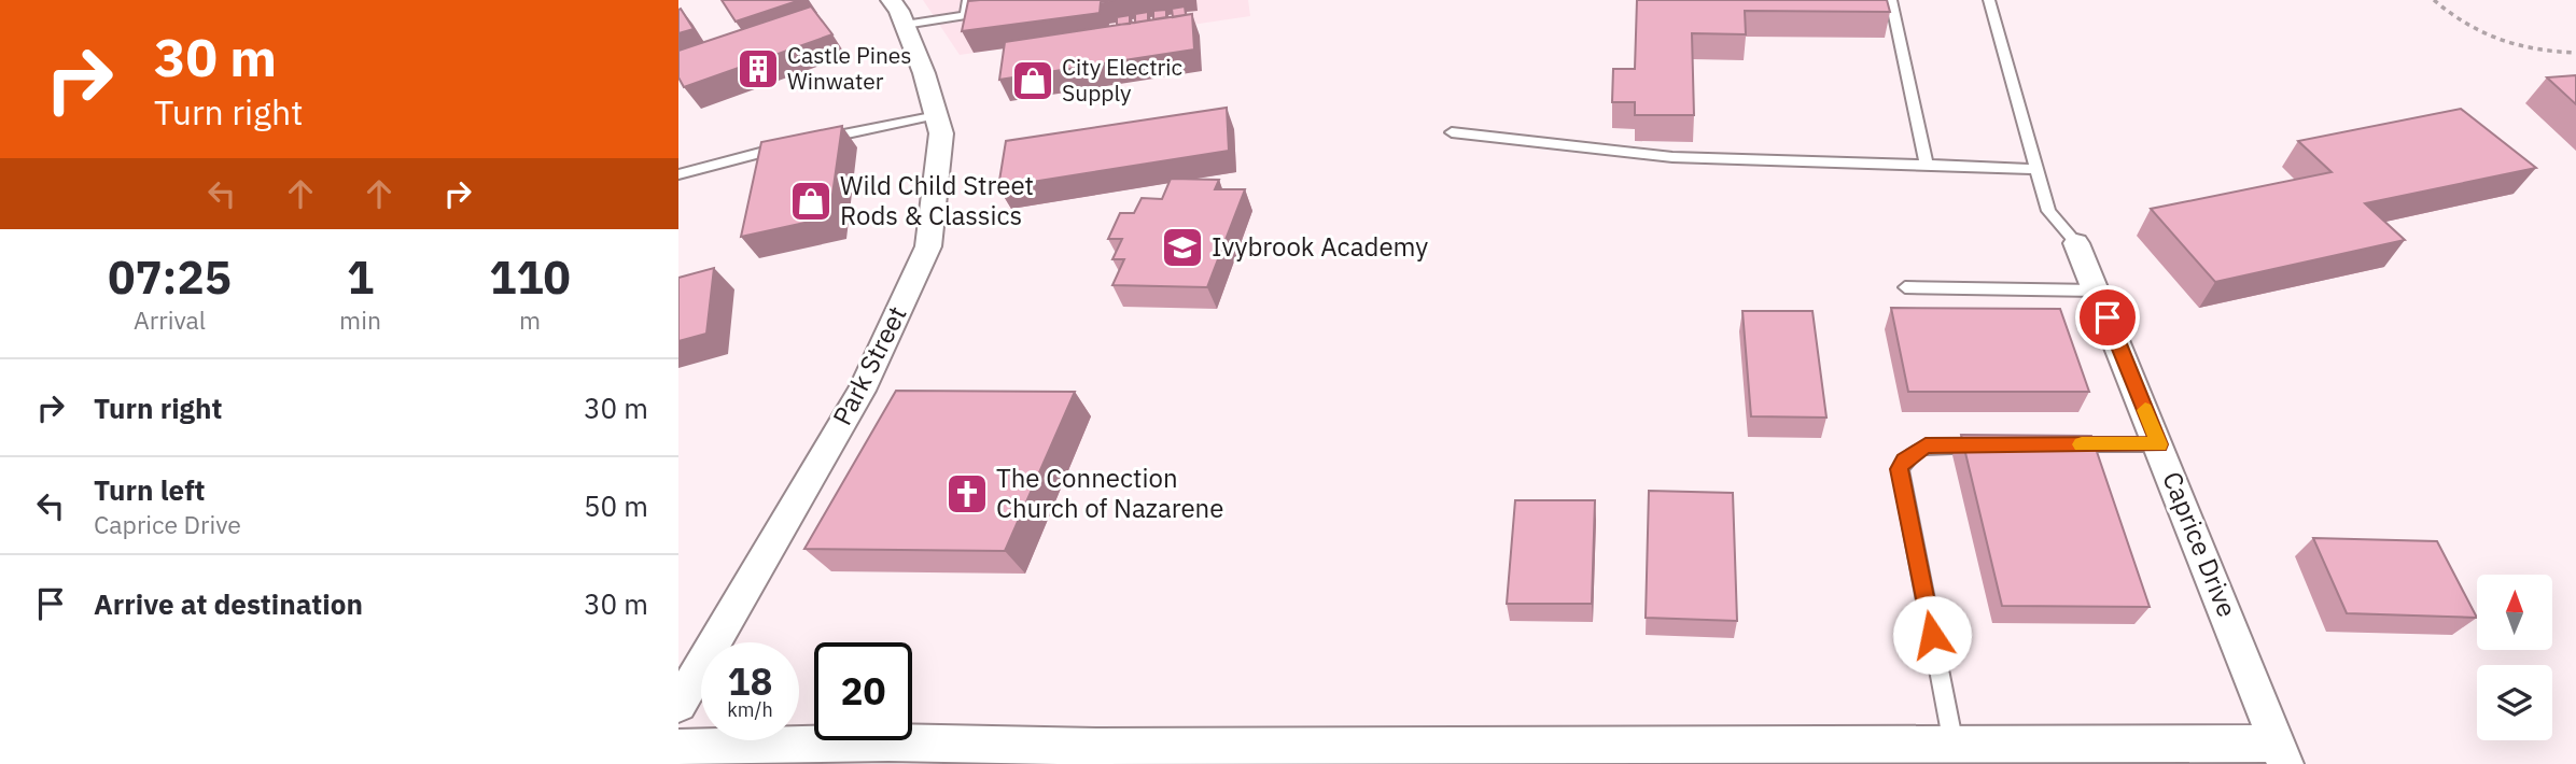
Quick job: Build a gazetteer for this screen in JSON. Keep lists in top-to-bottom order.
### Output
{
  "streets": {
    "street": ["Park Street", "Caprice Drive"]
  },
  "places": {
    "building": ["Castle Pines Winwater"],
    "shop": ["City Electric Supply", "Wild Child Street Rods & Classics"],
    "school or university": ["Ivybrook Academy"],
    "church": ["The Connection Church of Nazarene"]
  },
  "north": "top",
  "page": {
    "turn": ["30 m", "Turn right"],
    "eta": [
      "07:25",
      "Arrival",
      "1",
      "min",
      "110",
      "m"
    ],
    "list": [
      {
        "name": "Turn right",
        "value": "30 m"
      },
      {
        "name": "Turn left",
        "note": "Caprice Drive",
        "value": "50 m"
      },
      {
        "name": "Arrive at destination",
        "value": "30 m"
      }
    ],
    "speed": "18 km/h",
    "limit": "20"
  }
}
